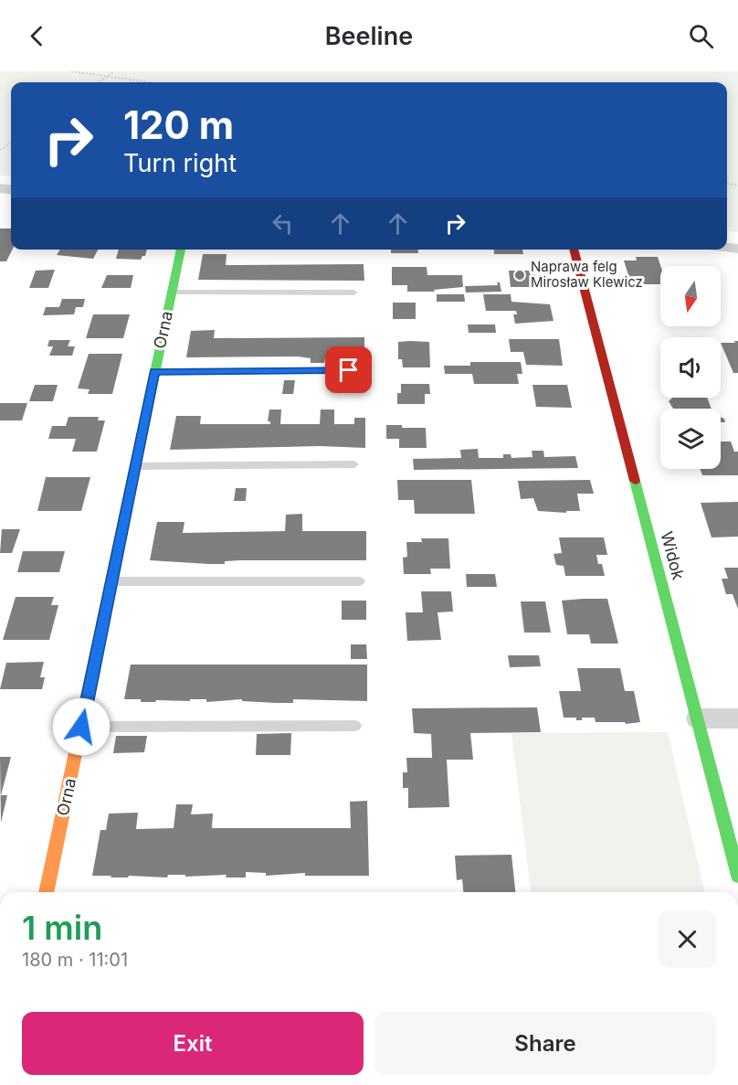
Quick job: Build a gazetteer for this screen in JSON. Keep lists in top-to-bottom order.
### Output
{
  "streets": {
    "street": ["Orna", "Widok"]
  },
  "places": ["Naprawa felg Mirosław Klewicz"],
  "north": "bottom",
  "page": {
    "header": "Beeline",
    "turn": ["120 m", "Turn right"],
    "heading": ["1 min", "180 m · 11:01"],
    "buttons": ["Exit", "Share"]
  }
}
